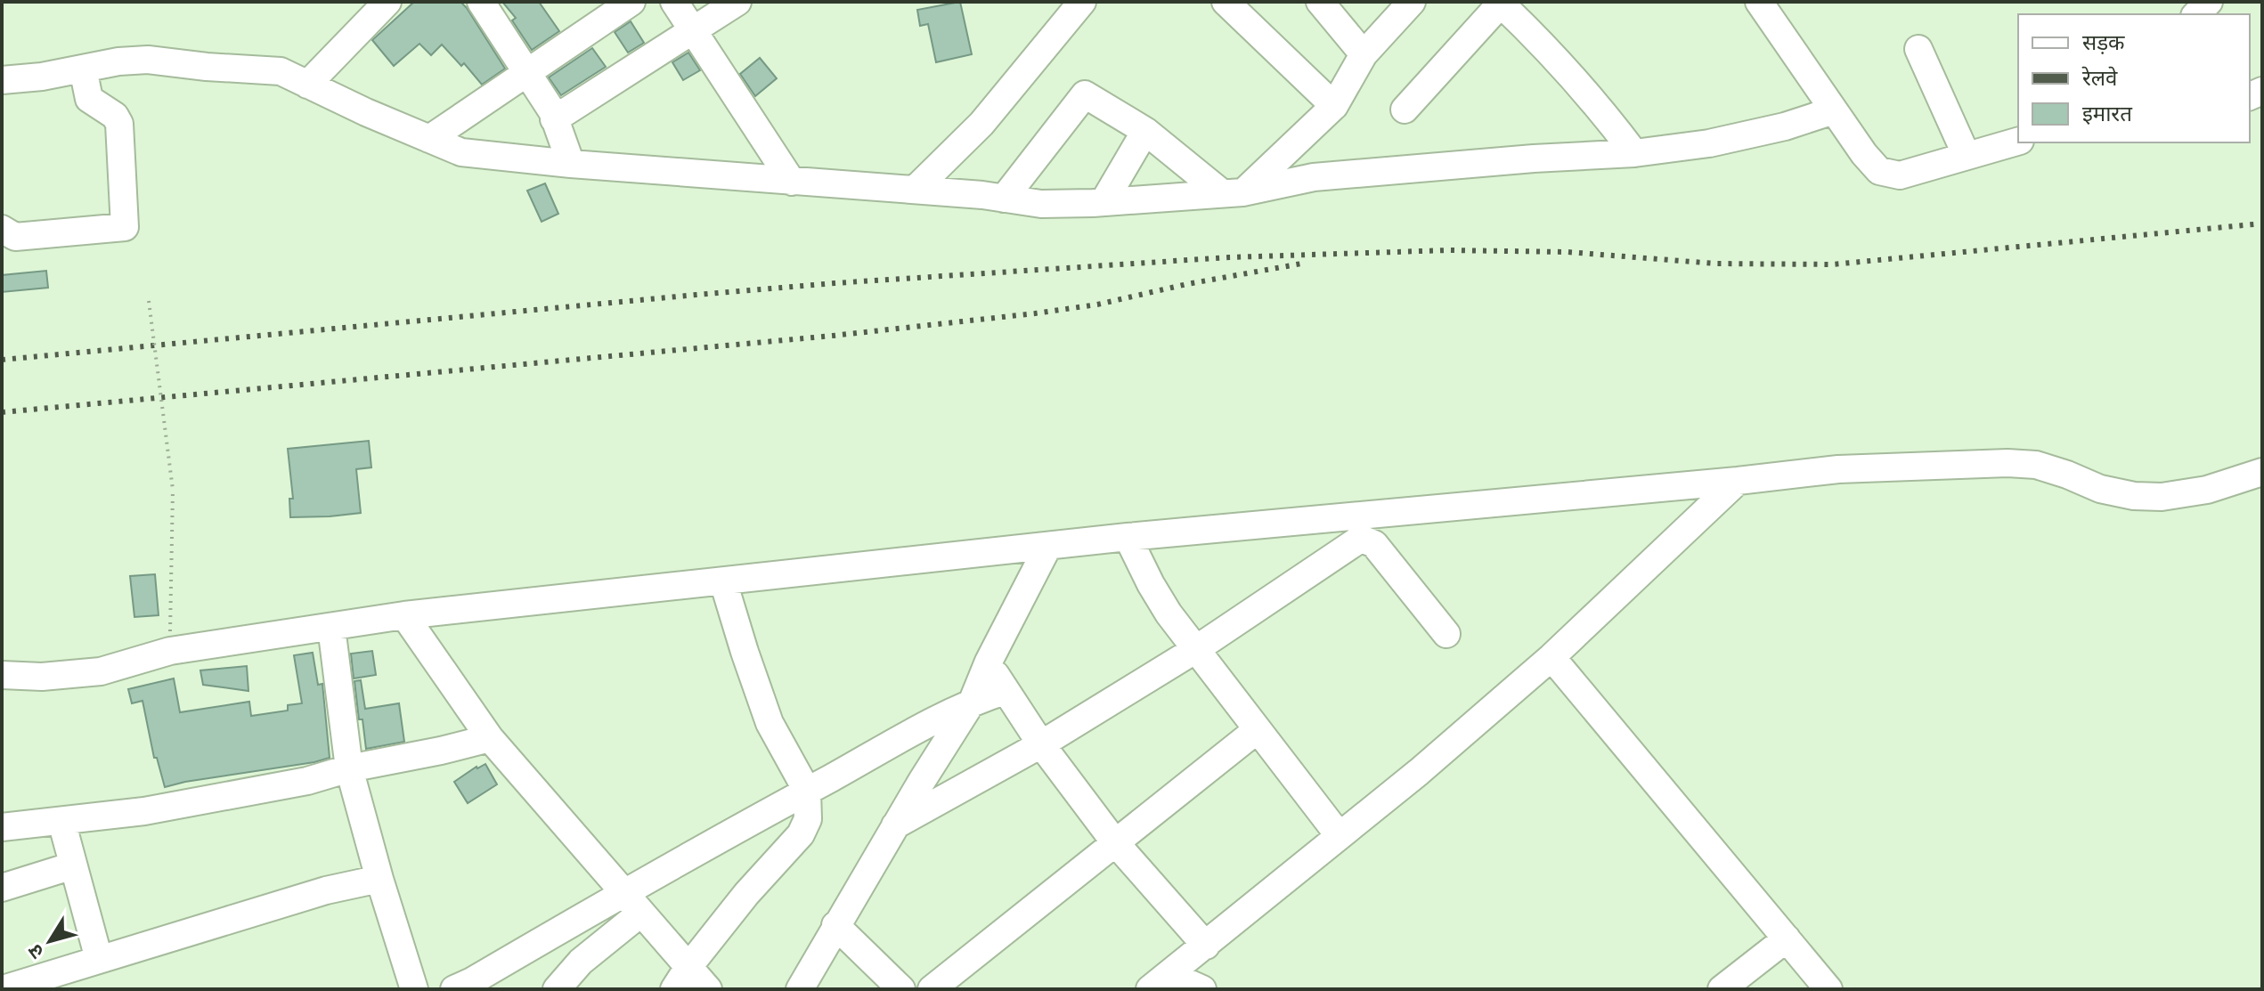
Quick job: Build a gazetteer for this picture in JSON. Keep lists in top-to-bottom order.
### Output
{
  "legend": ["सड़क", "रेलवे", "इमारत"],
  "north": "bottom left"
}
